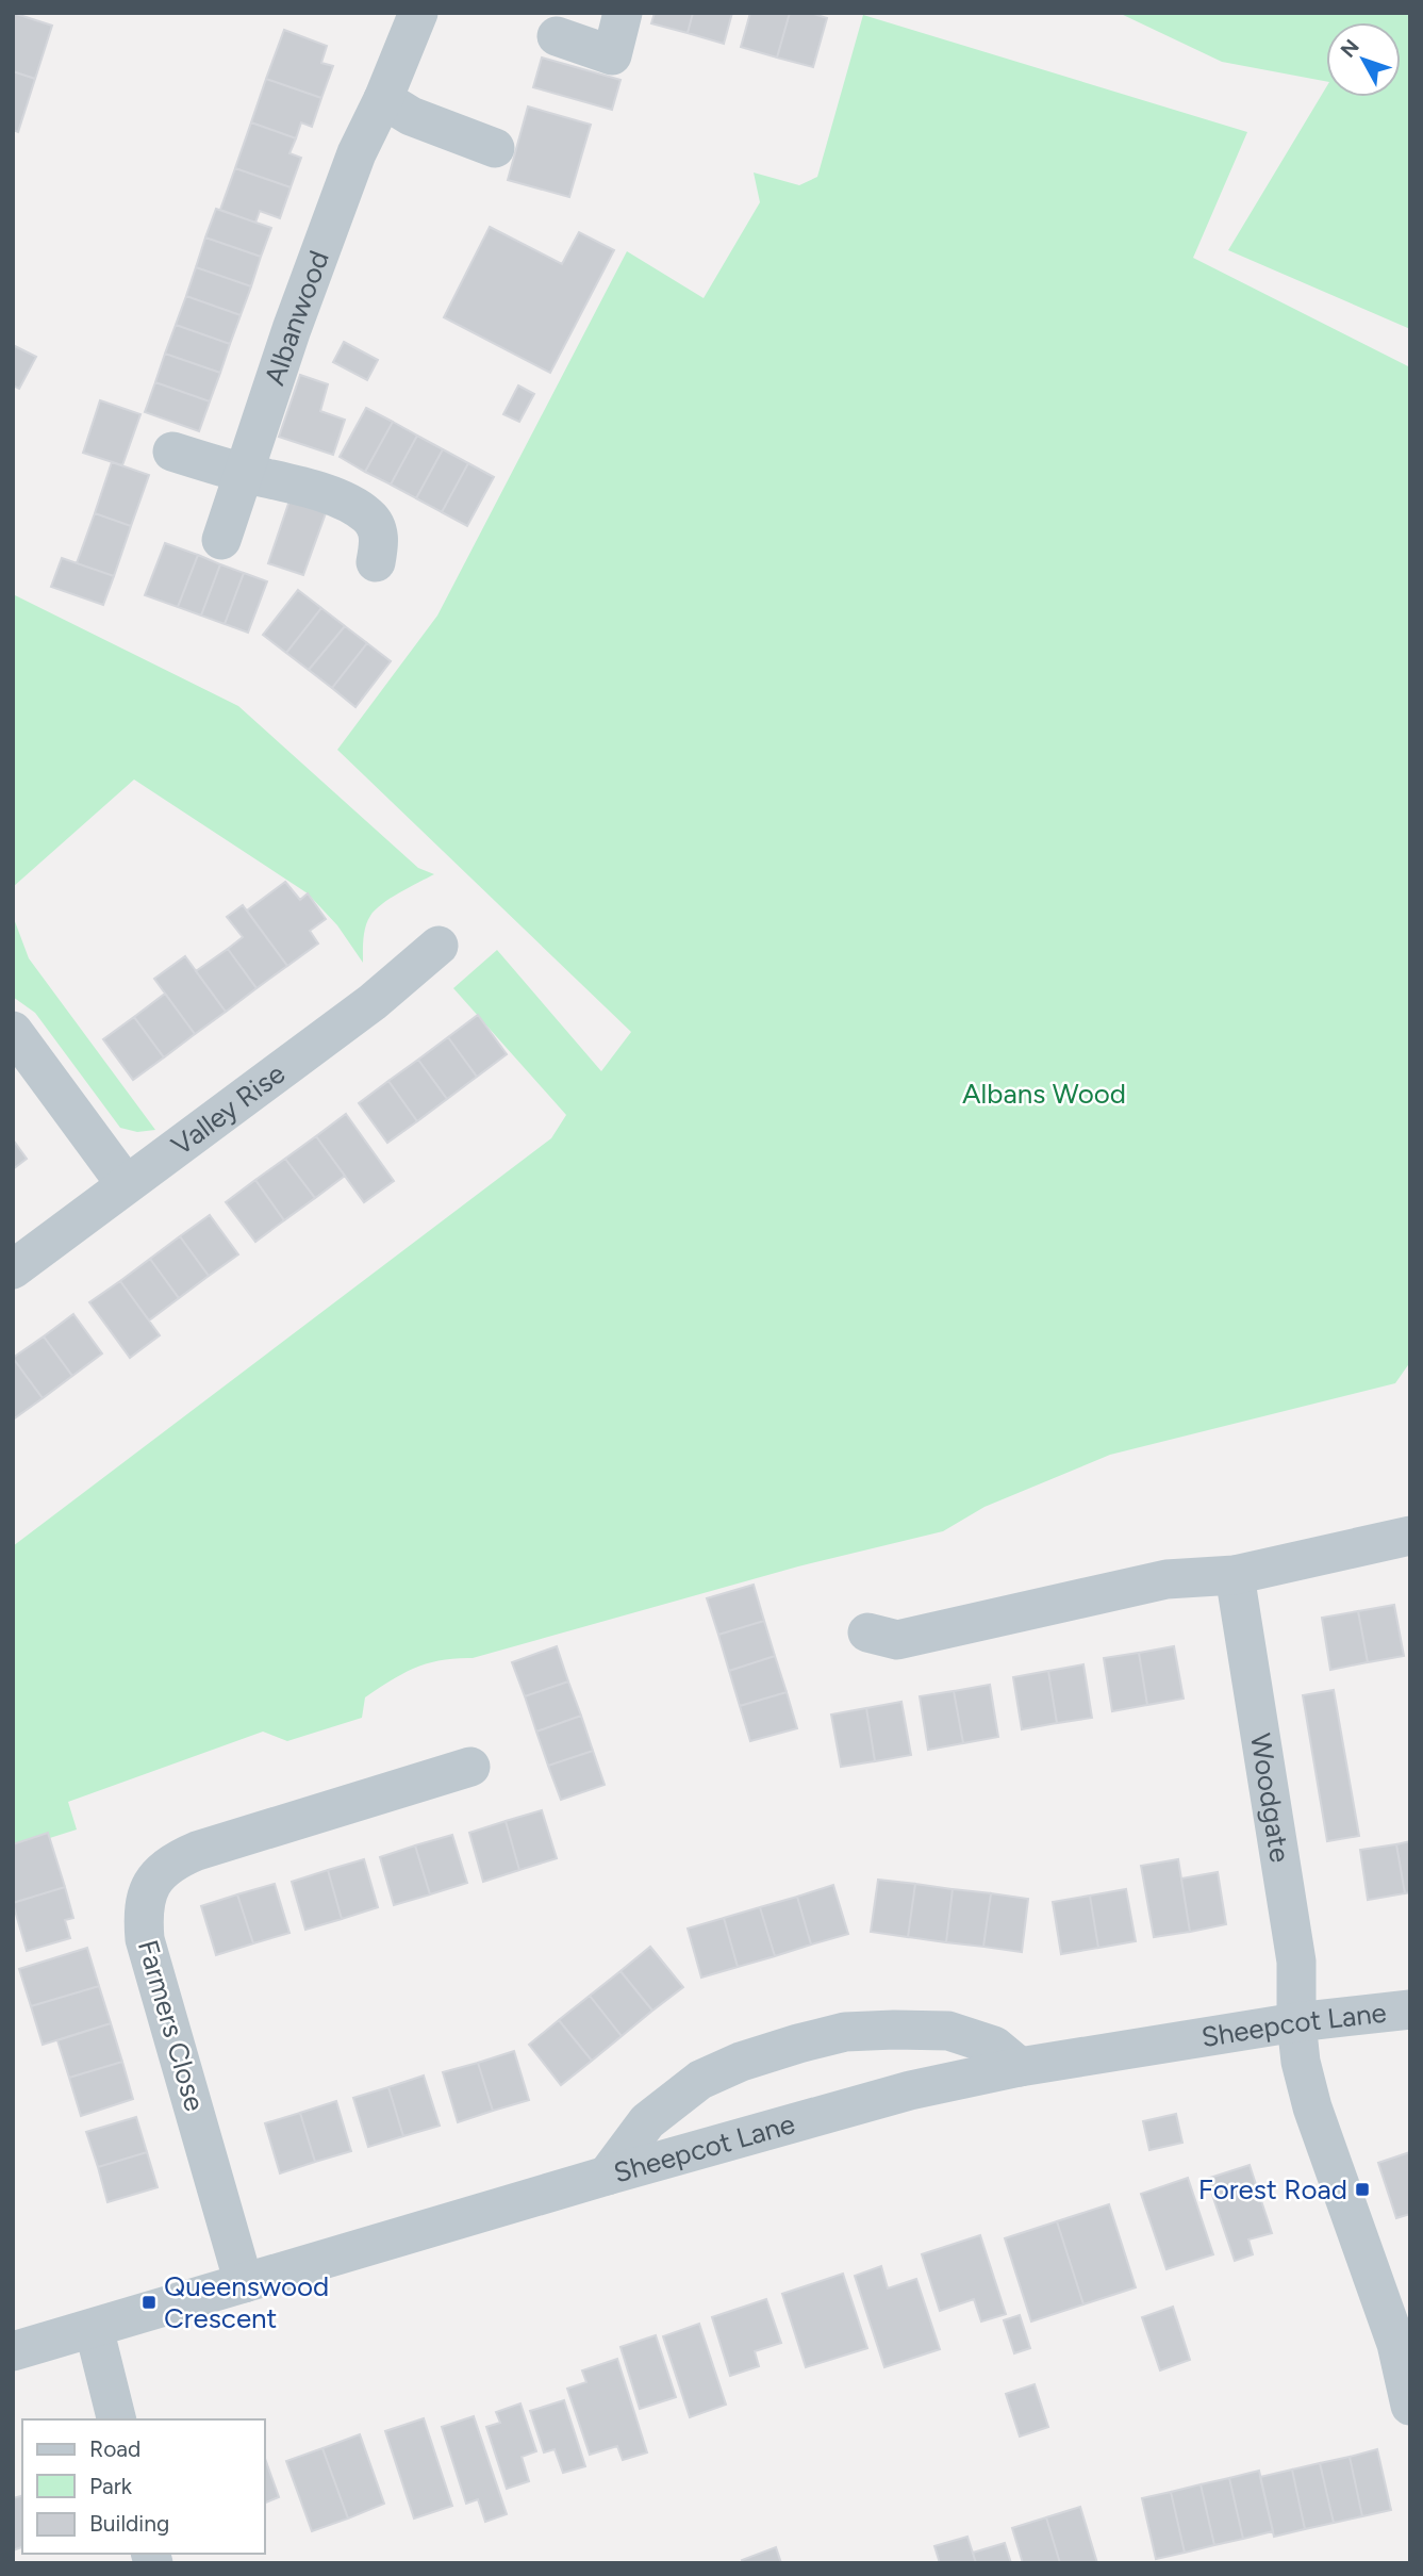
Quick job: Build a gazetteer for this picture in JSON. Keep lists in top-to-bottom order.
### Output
{
  "streets": {
    "street": [
      "Albanwood",
      "Valley Rise",
      "Woodgate",
      "Farmers Close",
      "Sheepcot Lane"
    ]
  },
  "crossings": [
    ["Woodgate", "Sheepcot Lane"],
    ["Farmers Close", "Sheepcot Lane"]
  ],
  "parks": ["Albans Wood"],
  "places": {
    "transit": ["Forest Road", "Queenswood Crescent"]
  },
  "legend": ["Road", "Park", "Building"],
  "north": "top left"
}
